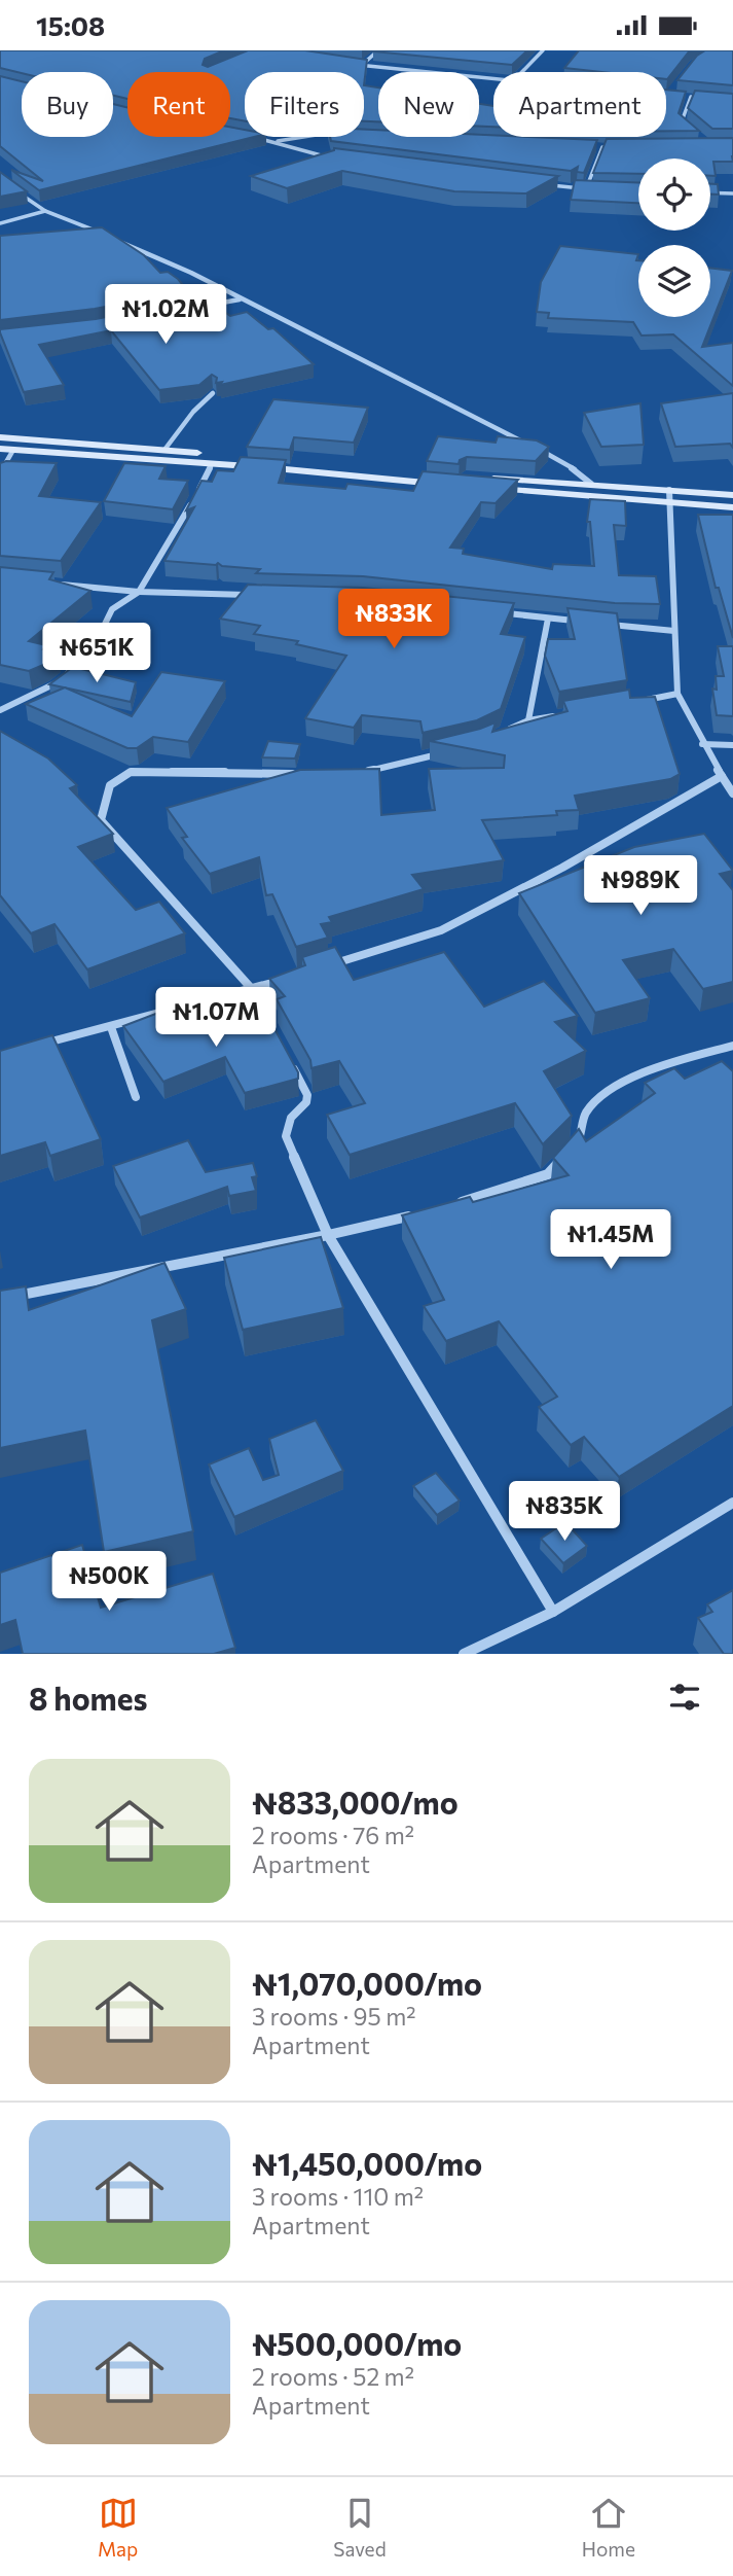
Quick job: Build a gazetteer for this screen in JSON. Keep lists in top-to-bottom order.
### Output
{
  "page": {
    "status": "15:08",
    "chip": [
      "Buy",
      "Rent",
      "Filters",
      "New",
      "Apartment"
    ],
    "price": [
      "₦1.02M",
      "₦833K",
      "₦651K",
      "₦989K",
      "₦1.07M",
      "₦1.45M",
      "₦835K",
      "₦500K"
    ],
    "heading": "8 homes",
    "list": [
      {
        "name": "₦833,000/mo",
        "note": "2 rooms · 76 m² · Apartment"
      },
      {
        "name": "₦1,070,000/mo",
        "note": "3 rooms · 95 m² · Apartment"
      },
      {
        "name": "₦1,450,000/mo",
        "note": "3 rooms · 110 m² · Apartment"
      },
      {
        "name": "₦500,000/mo",
        "note": "2 rooms · 52 m² · Apartment"
      }
    ],
    "tabs": ["Map", "Saved", "Home"]
  }
}
